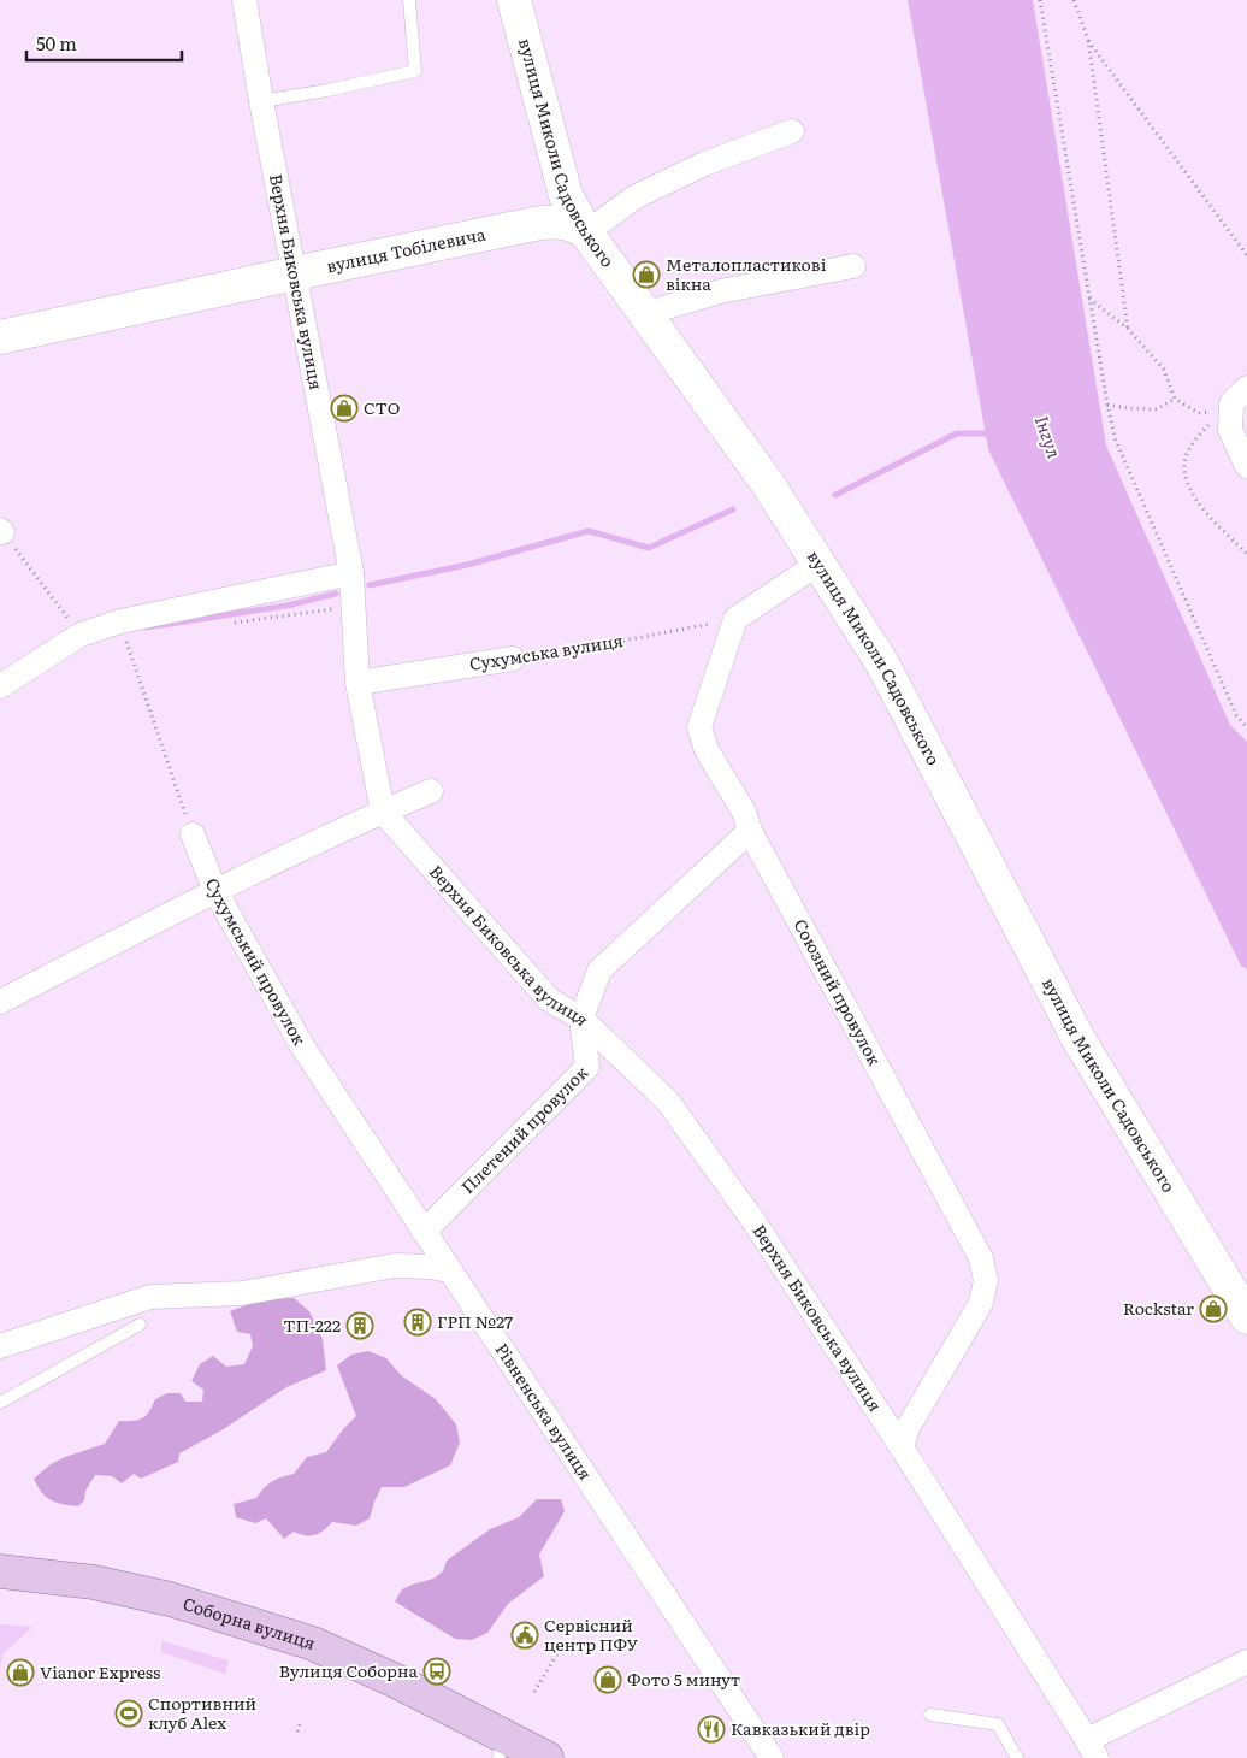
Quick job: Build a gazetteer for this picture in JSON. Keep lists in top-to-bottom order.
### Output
{
  "streets": {
    "main road": ["Соборна вулиця"],
    "street": [
      "вулиця Миколи Садовського",
      "вулиця Тобілевича",
      "Верхня Биковська вулиця",
      "Сухумська вулиця",
      "Сухумський провулок",
      "Союзний провулок",
      "Плетений провулок",
      "Рівненська вулиця"
    ]
  },
  "crossings": [
    ["вулиця Миколи Садовського", "вулиця Тобілевича"],
    ["вулиця Тобілевича", "Верхня Биковська вулиця"],
    ["Верхня Биковська вулиця", "Сухумська вулиця"],
    ["Верхня Биковська вулиця", "Союзний провулок"],
    ["Верхня Биковська вулиця", "Плетений провулок"],
    ["Сухумська вулиця", "Союзний провулок"],
    ["Сухумський провулок", "Плетений провулок"],
    ["Сухумський провулок", "Рівненська вулиця"],
    ["Союзний провулок", "Плетений провулок"]
  ],
  "water": ["Інгул"],
  "places": {
    "shop": [
      "Металопластикові вікна",
      "СТО",
      "Rockstar",
      "Vianor Express",
      "Фото 5 минут"
    ],
    "building": ["ГРП №27", "ТП-222"],
    "public building": ["Cервісний центр ПФУ"],
    "bus stop": ["Вулиця Соборна"],
    "sports": ["Спортивний клуб Alex"],
    "restaurant": ["Кавказький двір"]
  },
  "scale_bar": "50 m"
}
